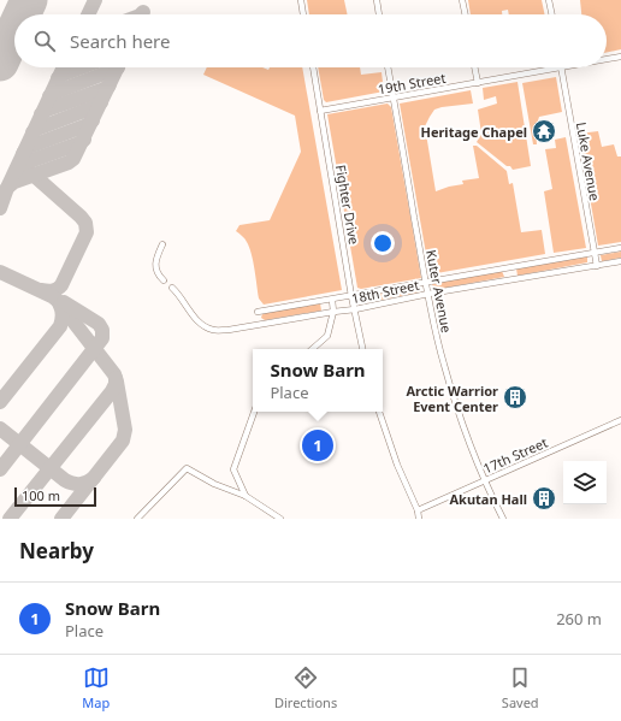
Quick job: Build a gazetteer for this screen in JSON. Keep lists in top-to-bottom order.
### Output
{
  "streets": {
    "street": [
      "19th Street",
      "Luke Avenue",
      "Fighter Drive",
      "18th Street",
      "Kuter Avenue",
      "17th Street"
    ]
  },
  "crossings": [
    ["19th Street", "Luke Avenue"],
    ["19th Street", "Fighter Drive"],
    ["19th Street", "Kuter Avenue"],
    ["Luke Avenue", "18th Street"],
    ["Fighter Drive", "18th Street"],
    ["18th Street", "Kuter Avenue"],
    ["Kuter Avenue", "17th Street"]
  ],
  "places": {
    "temple": ["Heritage Chapel"],
    "building": ["Arctic Warrior Event Center", "Akutan Hall"]
  },
  "scale_bar": "100 m",
  "page": {
    "search": "Search here",
    "popup": ["Snow Barn", "Place"],
    "pins": "1",
    "scale": "100 m",
    "heading": "Nearby",
    "list": [
      {
        "mark": "1",
        "name": "Snow Barn",
        "note": "Place",
        "value": "260 m"
      }
    ],
    "nav": ["Map", "Directions", "Saved"]
  }
}
